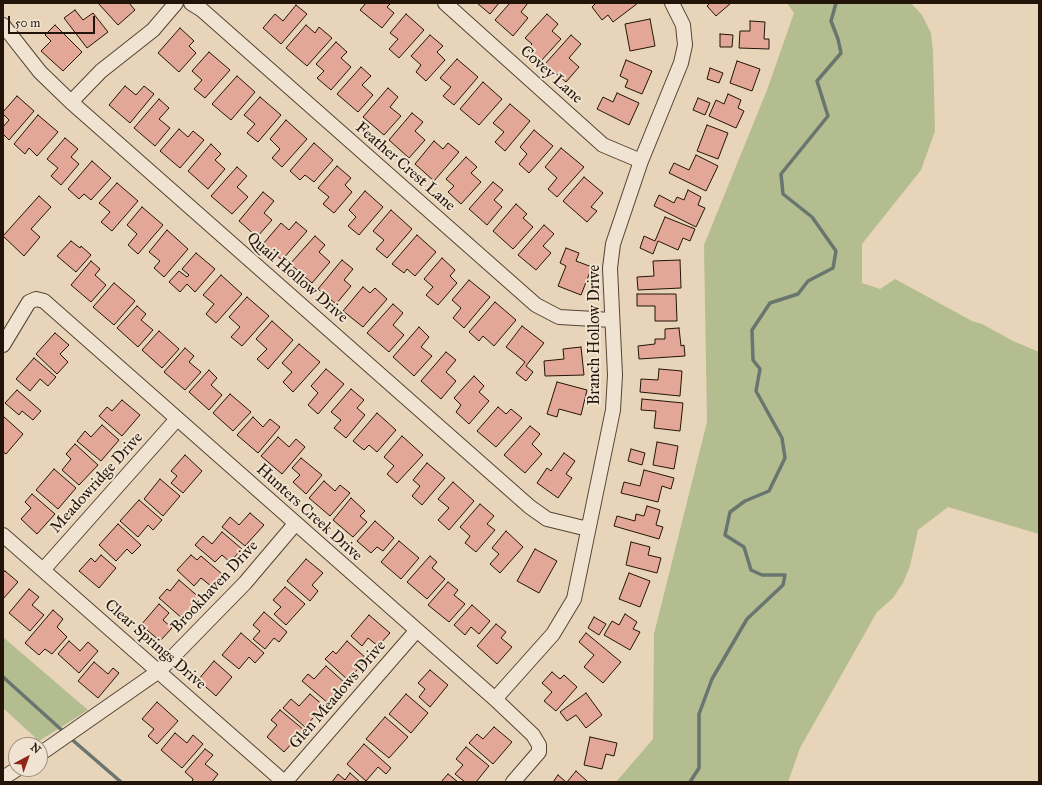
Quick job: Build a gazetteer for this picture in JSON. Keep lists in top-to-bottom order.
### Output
{
  "streets": {
    "street": [
      "Covey Lane",
      "Feather Crest Lane",
      "Quail Hollow Drive",
      "Branch Hollow Drive",
      "Meadowridge Drive",
      "Hunters Creek Drive",
      "Brookhaven Drive",
      "Clear Springs Drive",
      "Glen Meadows Drive"
    ]
  },
  "crossings": [
    ["Covey Lane", "Branch Hollow Drive"],
    ["Feather Crest Lane", "Branch Hollow Drive"],
    ["Quail Hollow Drive", "Branch Hollow Drive"],
    ["Branch Hollow Drive", "Hunters Creek Drive"],
    ["Meadowridge Drive", "Hunters Creek Drive"],
    ["Meadowridge Drive", "Clear Springs Drive"],
    ["Hunters Creek Drive", "Brookhaven Drive"],
    ["Hunters Creek Drive", "Glen Meadows Drive"],
    ["Brookhaven Drive", "Clear Springs Drive"],
    ["Clear Springs Drive", "Glen Meadows Drive"]
  ],
  "scale_bar": "50 m",
  "north": "top right"
}
